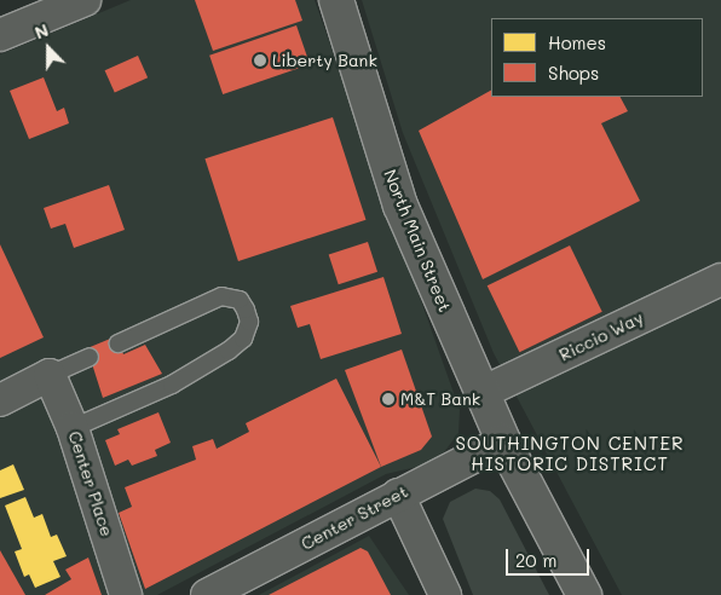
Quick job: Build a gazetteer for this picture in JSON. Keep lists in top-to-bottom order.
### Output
{
  "streets": {
    "highway": ["North Main Street"],
    "street": ["Riccio Way", "Center Place", "Center Street"]
  },
  "crossings": [
    ["North Main Street", "Riccio Way"],
    ["North Main Street", "Center Street"]
  ],
  "districts": ["SOUTHINGTON CENTER HISTORIC DISTRICT"],
  "places": ["Liberty Bank", "M&T Bank"],
  "legend": ["Homes", "Shops"],
  "scale_bar": "20 m",
  "north": "top"
}
